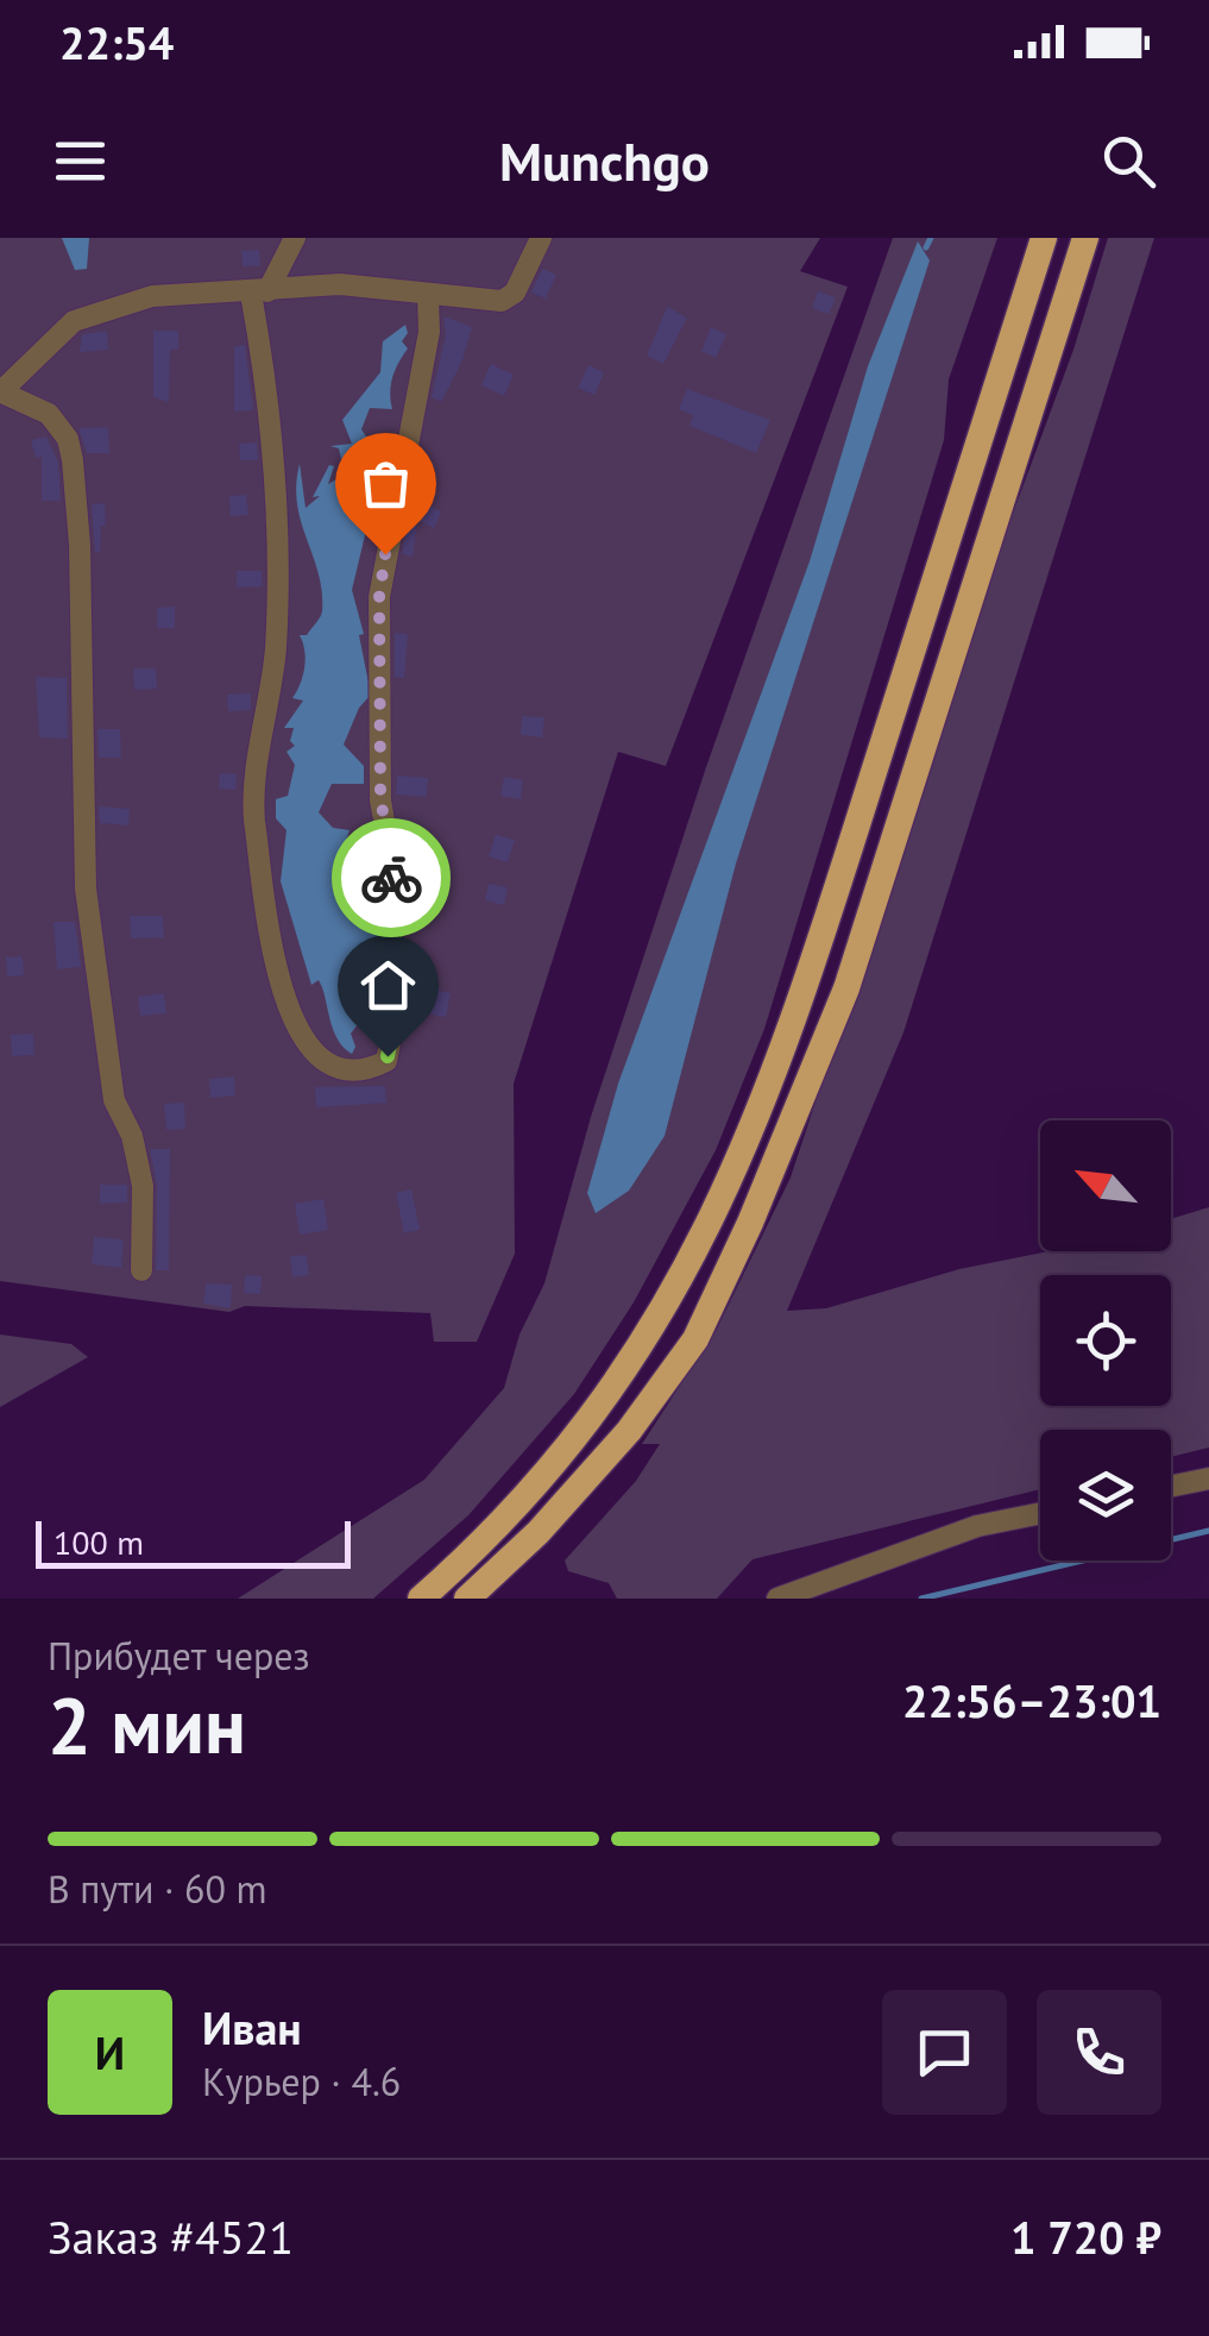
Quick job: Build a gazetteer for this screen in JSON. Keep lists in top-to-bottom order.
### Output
{
  "scale_bar": "100 m",
  "north": "top left",
  "page": {
    "status": "22:54",
    "header": "Munchgo",
    "scale": "100 m",
    "heading": ["2 мин", "Прибудет через", "22:56–23:01"],
    "panel": [
      "Иван",
      "Курьер · 4.6",
      "Заказ #4521",
      "1 720 ₽"
    ],
    "bar": "В пути · 60 m",
    "round": "И"
  }
}
